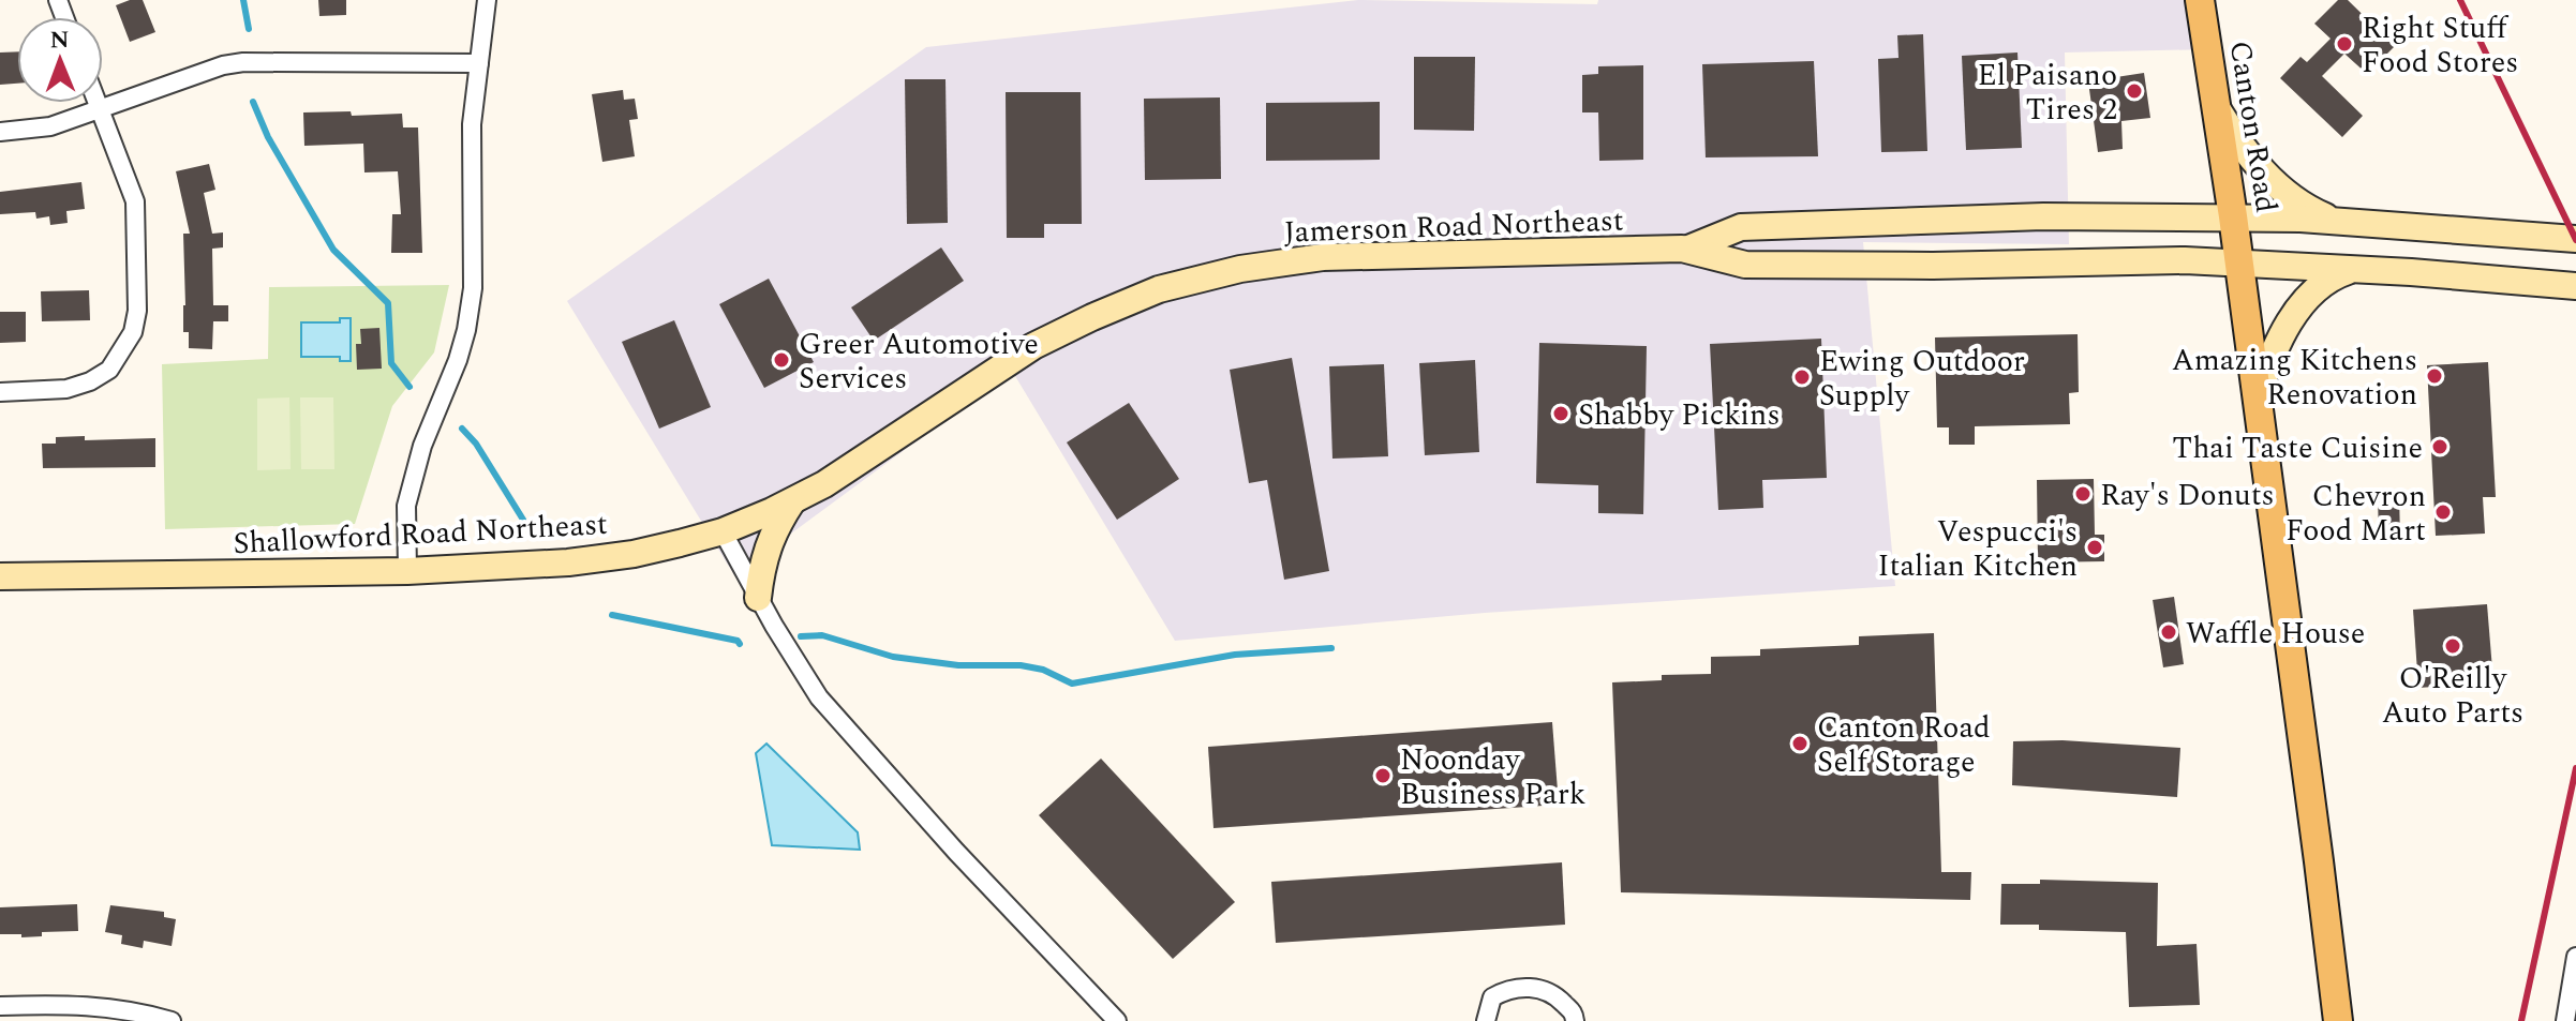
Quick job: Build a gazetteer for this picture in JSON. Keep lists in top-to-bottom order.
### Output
{
  "streets": {
    "main road": ["Canton Road"],
    "street": ["Jamerson Road Northeast", "Shallowford Road Northeast"]
  },
  "crossings": [
    ["Canton Road", "Jamerson Road Northeast"],
    ["Jamerson Road Northeast", "Shallowford Road Northeast"]
  ],
  "places": [
    "Right Stuff Food Stores",
    "El Paisano Tires 2",
    "Greer Automotive Services",
    "Amazing Kitchens Renovation",
    "Ewing Outdoor Supply",
    "Shabby Pickins",
    "Thai Taste Cuisine",
    "Ray's Donuts",
    "Chevron Food Mart",
    "Vespucci's Italian Kitchen",
    "Waffle House",
    "O'Reilly Auto Parts",
    "Canton Road Self Storage",
    "Noonday Business Park"
  ],
  "north": "top"
}
